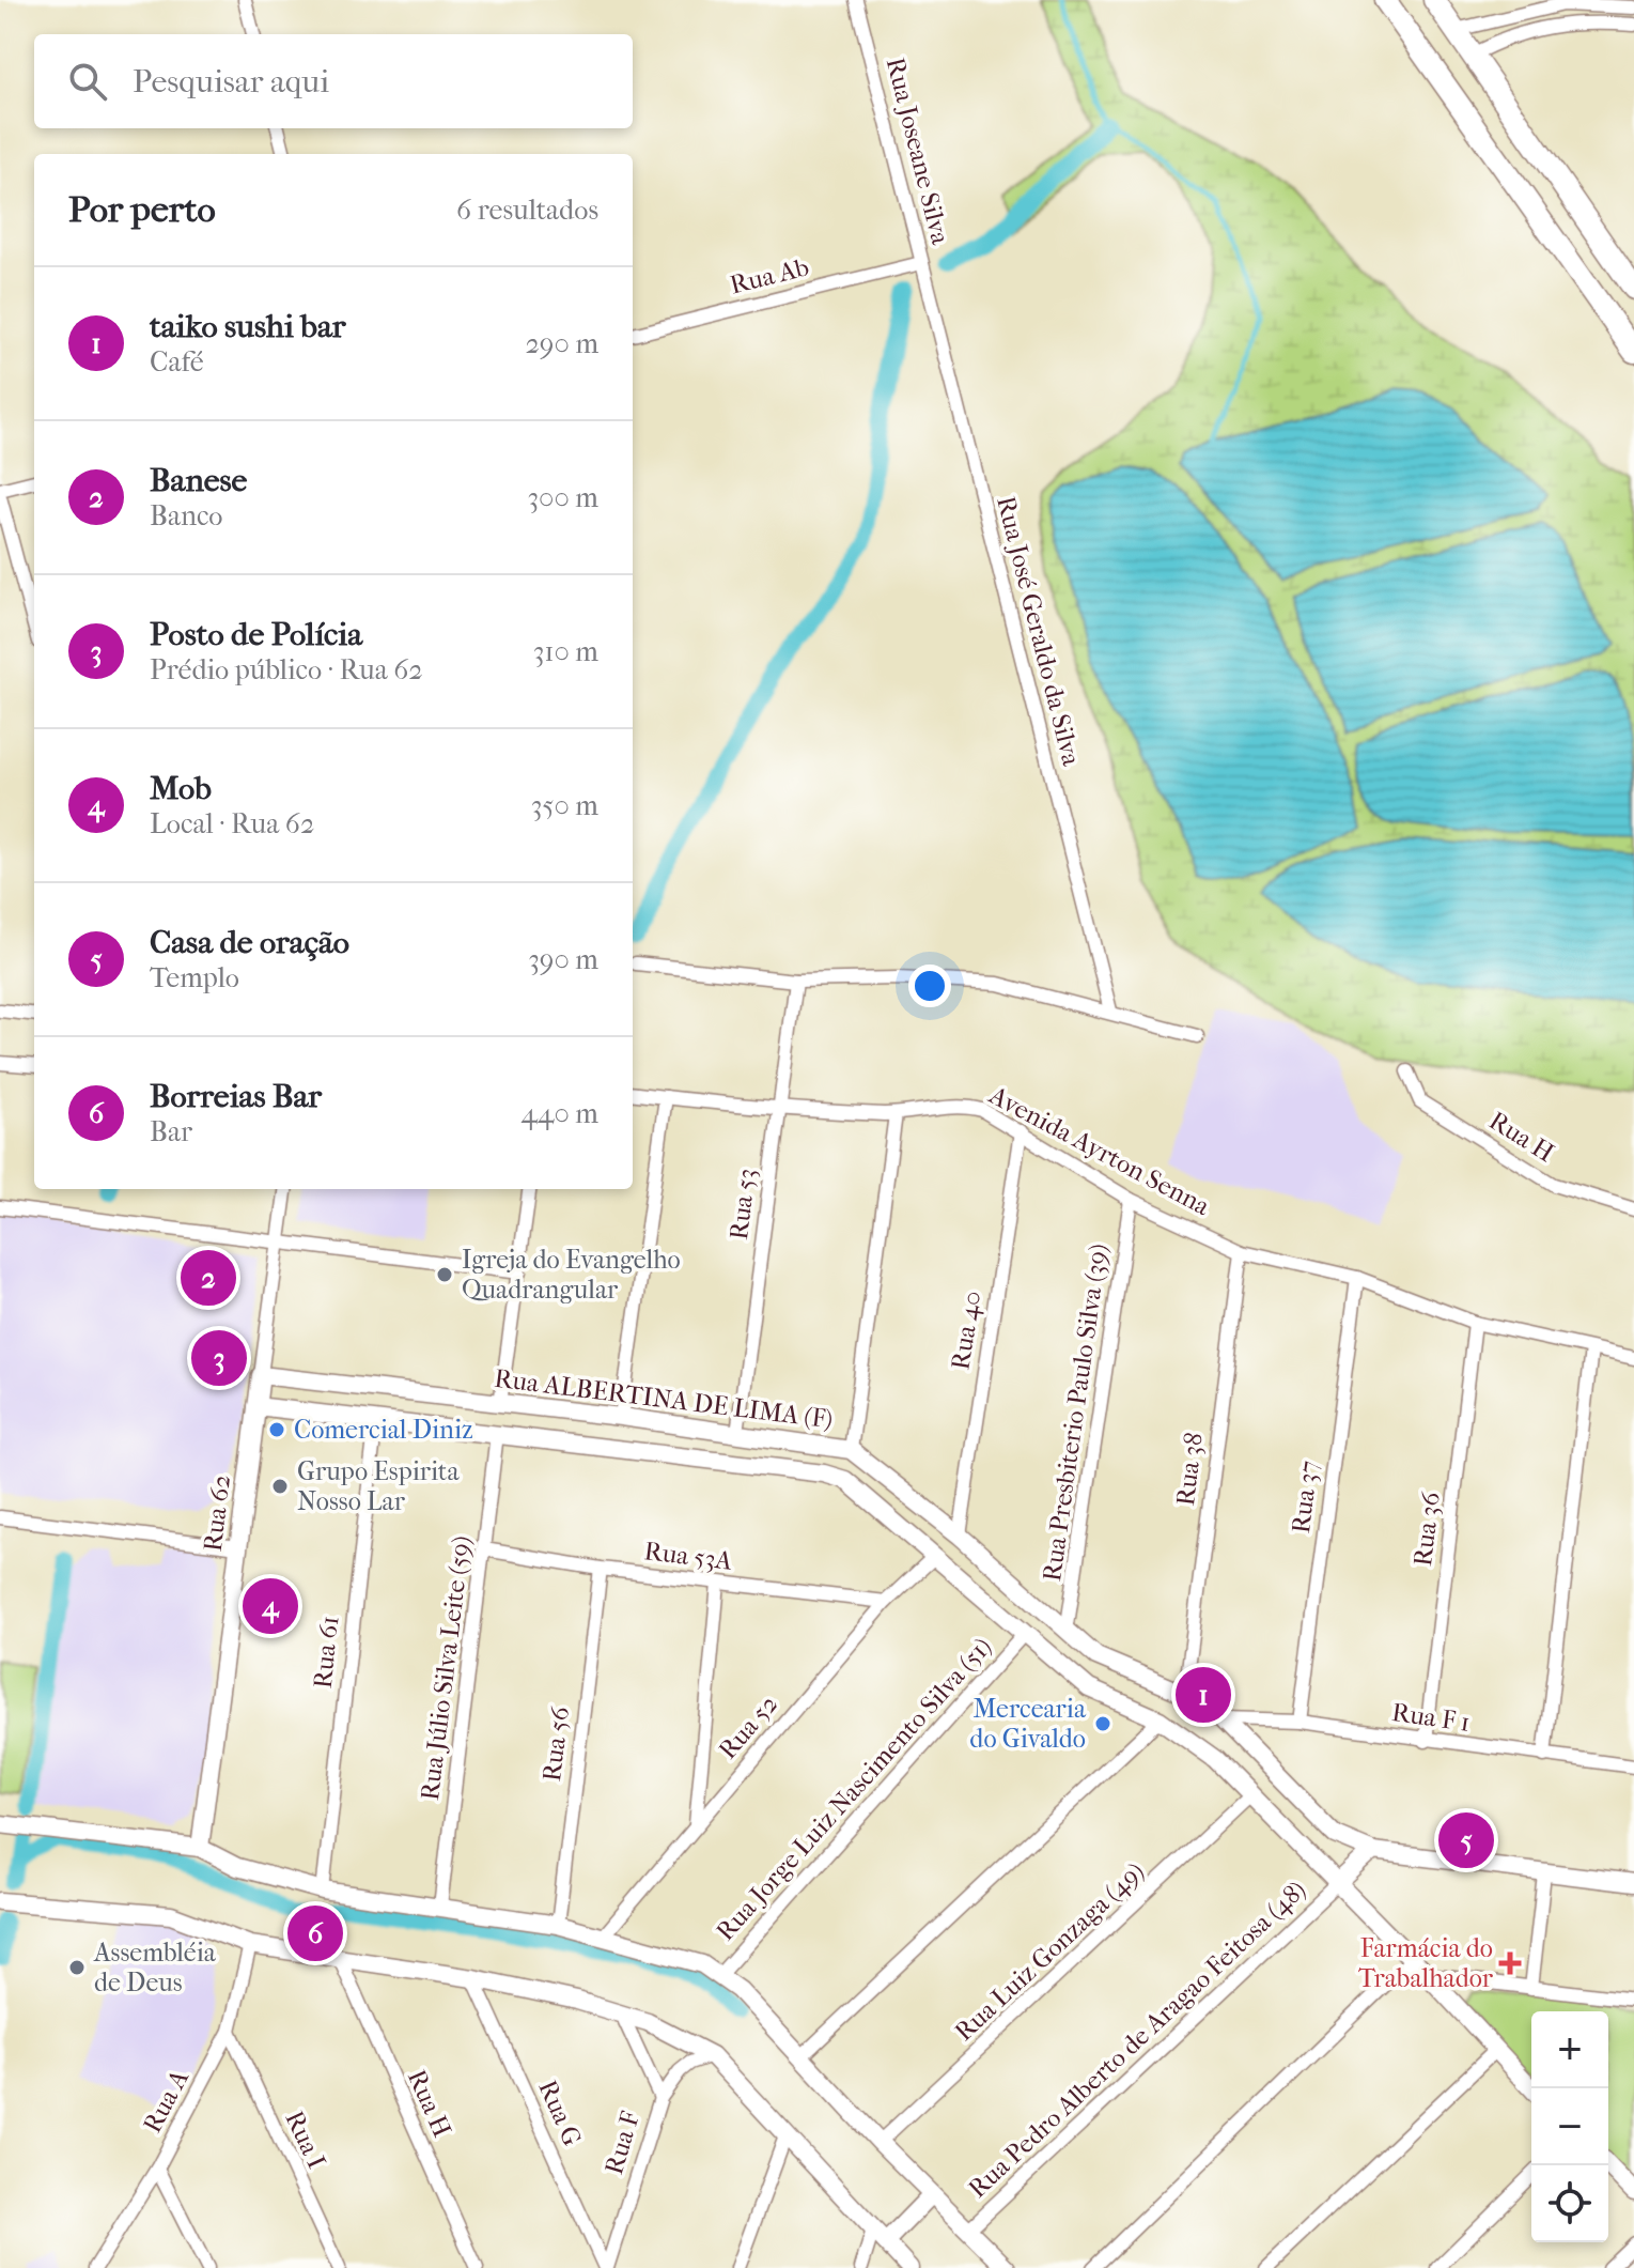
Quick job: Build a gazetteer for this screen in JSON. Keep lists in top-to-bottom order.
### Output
{
  "streets": {
    "street": [
      "Rua Joseane Silva",
      "Rua Ab",
      "Rua José Geraldo da Silva",
      "Rua H",
      "Avenida Ayrton Senna",
      "Rua 53",
      "Rua 40",
      "Rua ALBERTINA DE LIMA (F)",
      "Rua Presbiterio Paulo Silva (39)",
      "Rua 38",
      "Rua 37",
      "Rua 62",
      "Rua 36",
      "Rua 53A",
      "Rua 61",
      "Rua Júlio Silva Leite (59)",
      "Rua F 1",
      "Rua 52",
      "Rua 56",
      "Rua Jorge Luiz Nascimento Silva (51)",
      "Rua Luiz Gonzaga (49)",
      "Rua Pedro Alberto de Aragao Feitosa (48)",
      "Rua A",
      "Rua G",
      "Rua I",
      "Rua F"
    ]
  },
  "crossings": [
    ["Rua Joseane Silva", "Rua Ab"],
    ["Rua Joseane Silva", "Rua José Geraldo da Silva"],
    ["Rua Ab", "Rua José Geraldo da Silva"],
    ["Avenida Ayrton Senna", "Rua 53"],
    ["Avenida Ayrton Senna", "Rua 40"],
    ["Avenida Ayrton Senna", "Rua Presbiterio Paulo Silva (39)"],
    ["Avenida Ayrton Senna", "Rua 38"],
    ["Avenida Ayrton Senna", "Rua 37"],
    ["Avenida Ayrton Senna", "Rua 36"],
    ["Rua 53", "Rua ALBERTINA DE LIMA (F)"],
    ["Rua 40", "Rua ALBERTINA DE LIMA (F)"],
    ["Rua ALBERTINA DE LIMA (F)", "Rua Presbiterio Paulo Silva (39)"],
    ["Rua ALBERTINA DE LIMA (F)", "Rua 38"],
    ["Rua ALBERTINA DE LIMA (F)", "Rua 62"],
    ["Rua ALBERTINA DE LIMA (F)", "Rua F 1"],
    ["Rua 37", "Rua F 1"],
    ["Rua 36", "Rua F 1"],
    ["Rua 53A", "Rua Júlio Silva Leite (59)"],
    ["Rua 53A", "Rua 52"],
    ["Rua 53A", "Rua 56"],
    ["Rua A", "Rua I"],
    ["Rua G", "Rua F"]
  ],
  "places": {
    "other": [
      "Igreja do Evangelho Quadrangular",
      "Comercial Diniz",
      "Grupo Espirita Nosso Lar",
      "Mercearia do Givaldo",
      "Assembléia de Deus"
    ],
    "health": ["Farmácia do Trabalhador"]
  },
  "page": {
    "search": "Pesquisar aqui",
    "heading": ["Por perto", "6 resultados"],
    "list": [
      {
        "mark": "1",
        "name": "taiko sushi bar",
        "note": "Café",
        "value": "290 m"
      },
      {
        "mark": "2",
        "name": "Banese",
        "note": "Banco",
        "value": "300 m"
      },
      {
        "mark": "3",
        "name": "Posto de Polícia",
        "note": "Prédio público · Rua 62",
        "value": "310 m"
      },
      {
        "mark": "4",
        "name": "Mob",
        "note": "Local · Rua 62",
        "value": "350 m"
      },
      {
        "mark": "5",
        "name": "Casa de oração",
        "note": "Templo",
        "value": "390 m"
      },
      {
        "mark": "6",
        "name": "Borreias Bar",
        "note": "Bar",
        "value": "440 m"
      }
    ],
    "pins": [
      "2",
      "3",
      "4",
      "1",
      "5",
      "6"
    ],
    "map_buttons": ["+", "−"]
  }
}
